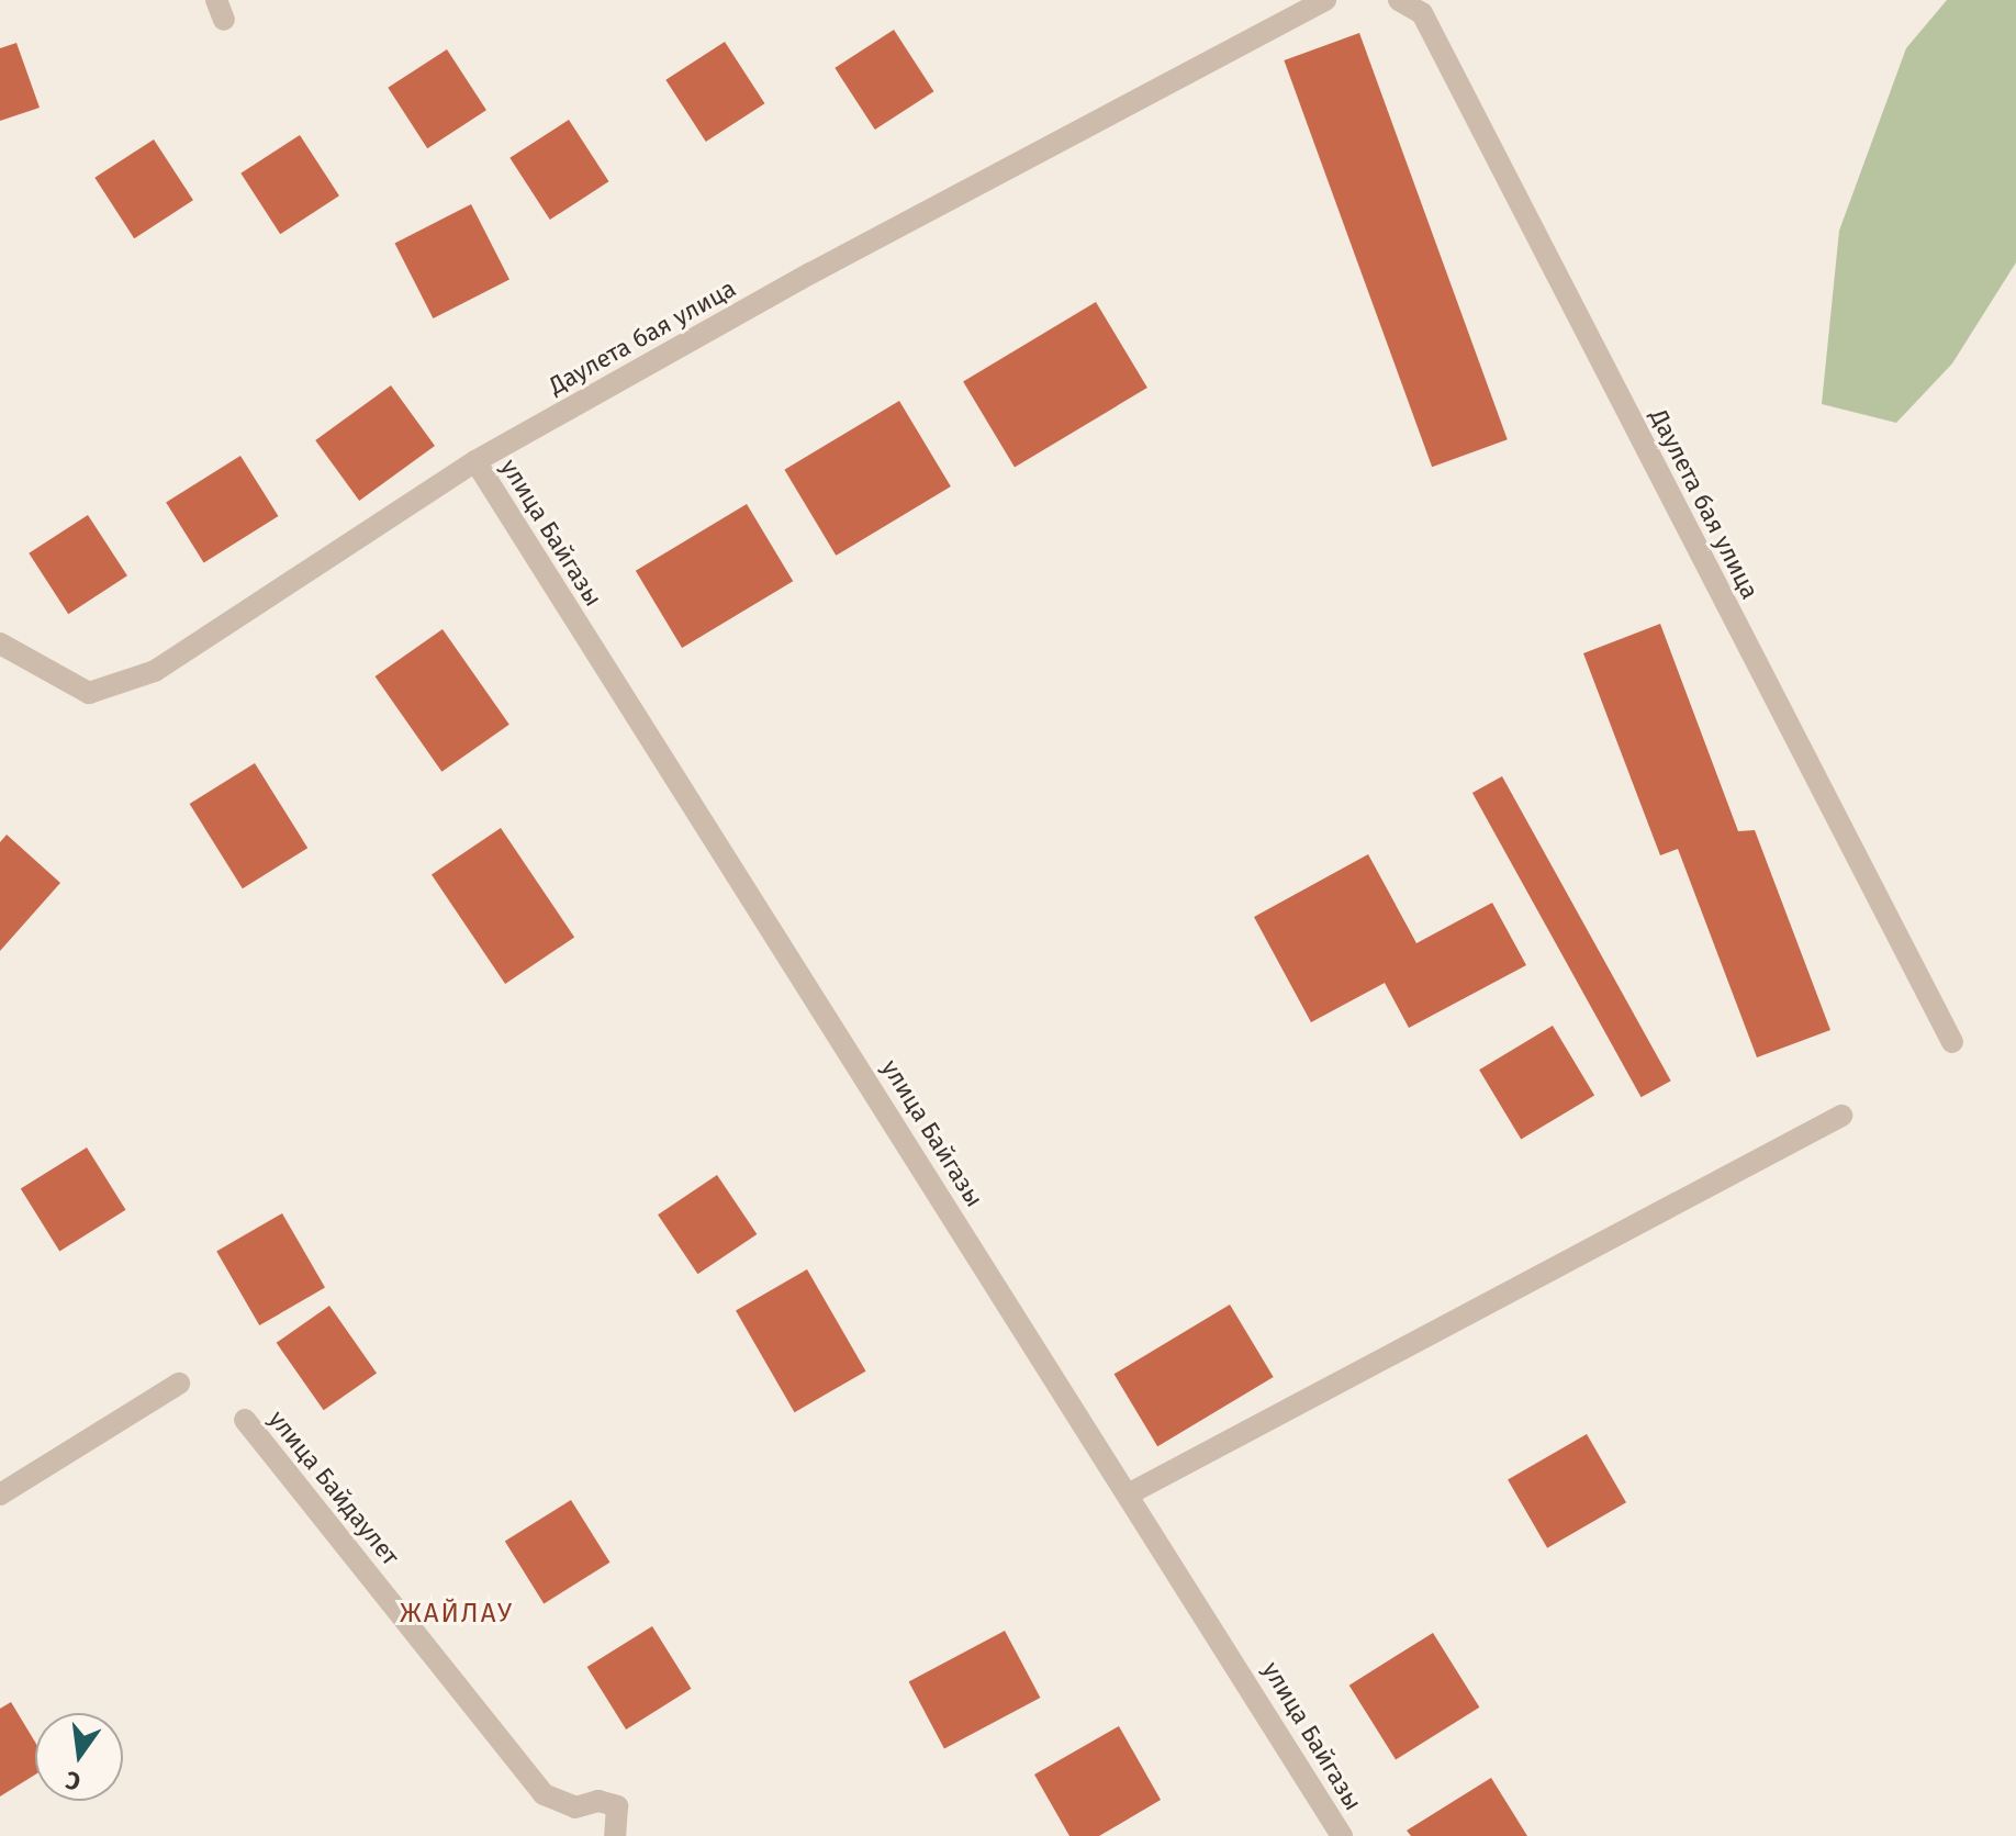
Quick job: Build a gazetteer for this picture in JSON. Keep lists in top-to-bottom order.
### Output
{
  "streets": {
    "street": ["Даулета бая улица", "улица Байгазы", "улица Байдаулет"]
  },
  "crossings": [
    ["Даулета бая улица", "улица Байгазы"]
  ],
  "districts": ["ЖАЙЛАУ"],
  "north": "bottom"
}
